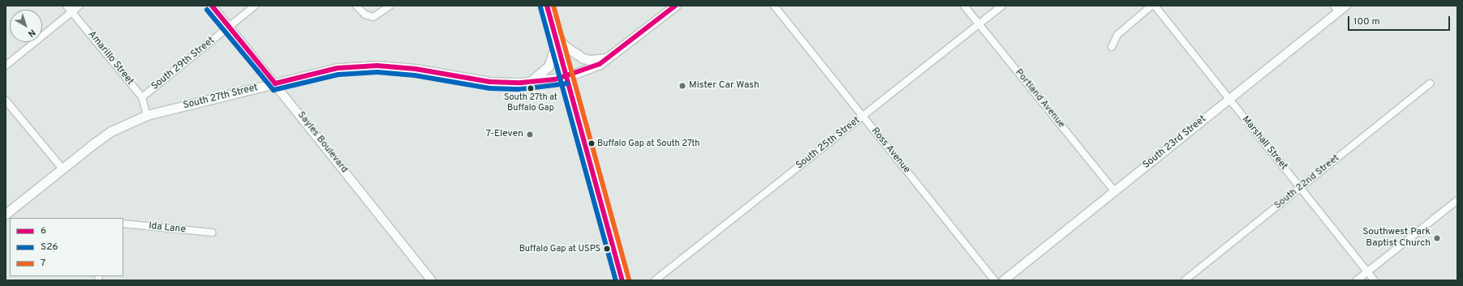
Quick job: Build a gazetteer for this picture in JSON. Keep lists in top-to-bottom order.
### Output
{
  "streets": {
    "main road": ["South 27th Street"],
    "street": [
      "Amarillo Street",
      "South 29th Street",
      "Portland Avenue",
      "Sayles Boulevard",
      "South 23rd Street",
      "South 25th Street",
      "Marshall Street",
      "Ross Avenue",
      "South 22nd Street",
      "Ida Lane"
    ]
  },
  "crossings": [
    ["Amarillo Street", "South 29th Street"],
    ["Amarillo Street", "South 27th Street"],
    ["South 29th Street", "Sayles Boulevard"],
    ["South 27th Street", "Sayles Boulevard"],
    ["Portland Avenue", "South 23rd Street"],
    ["Portland Avenue", "South 25th Street"],
    ["South 23rd Street", "Marshall Street"],
    ["South 25th Street", "Ross Avenue"],
    ["Marshall Street", "South 22nd Street"]
  ],
  "places": [
    "Mister Car Wash",
    "South 27th at Buffalo Gap",
    "7-Eleven",
    "Buffalo Gap at South 27th",
    "Southwest Park Baptist Church",
    "Buffalo Gap at USPS"
  ],
  "lines": ["transit line 6", "transit line 7", "transit line S26"],
  "legend": ["6", "S26", "7"],
  "scale_bar": "100 m",
  "north": "bottom right"
}
